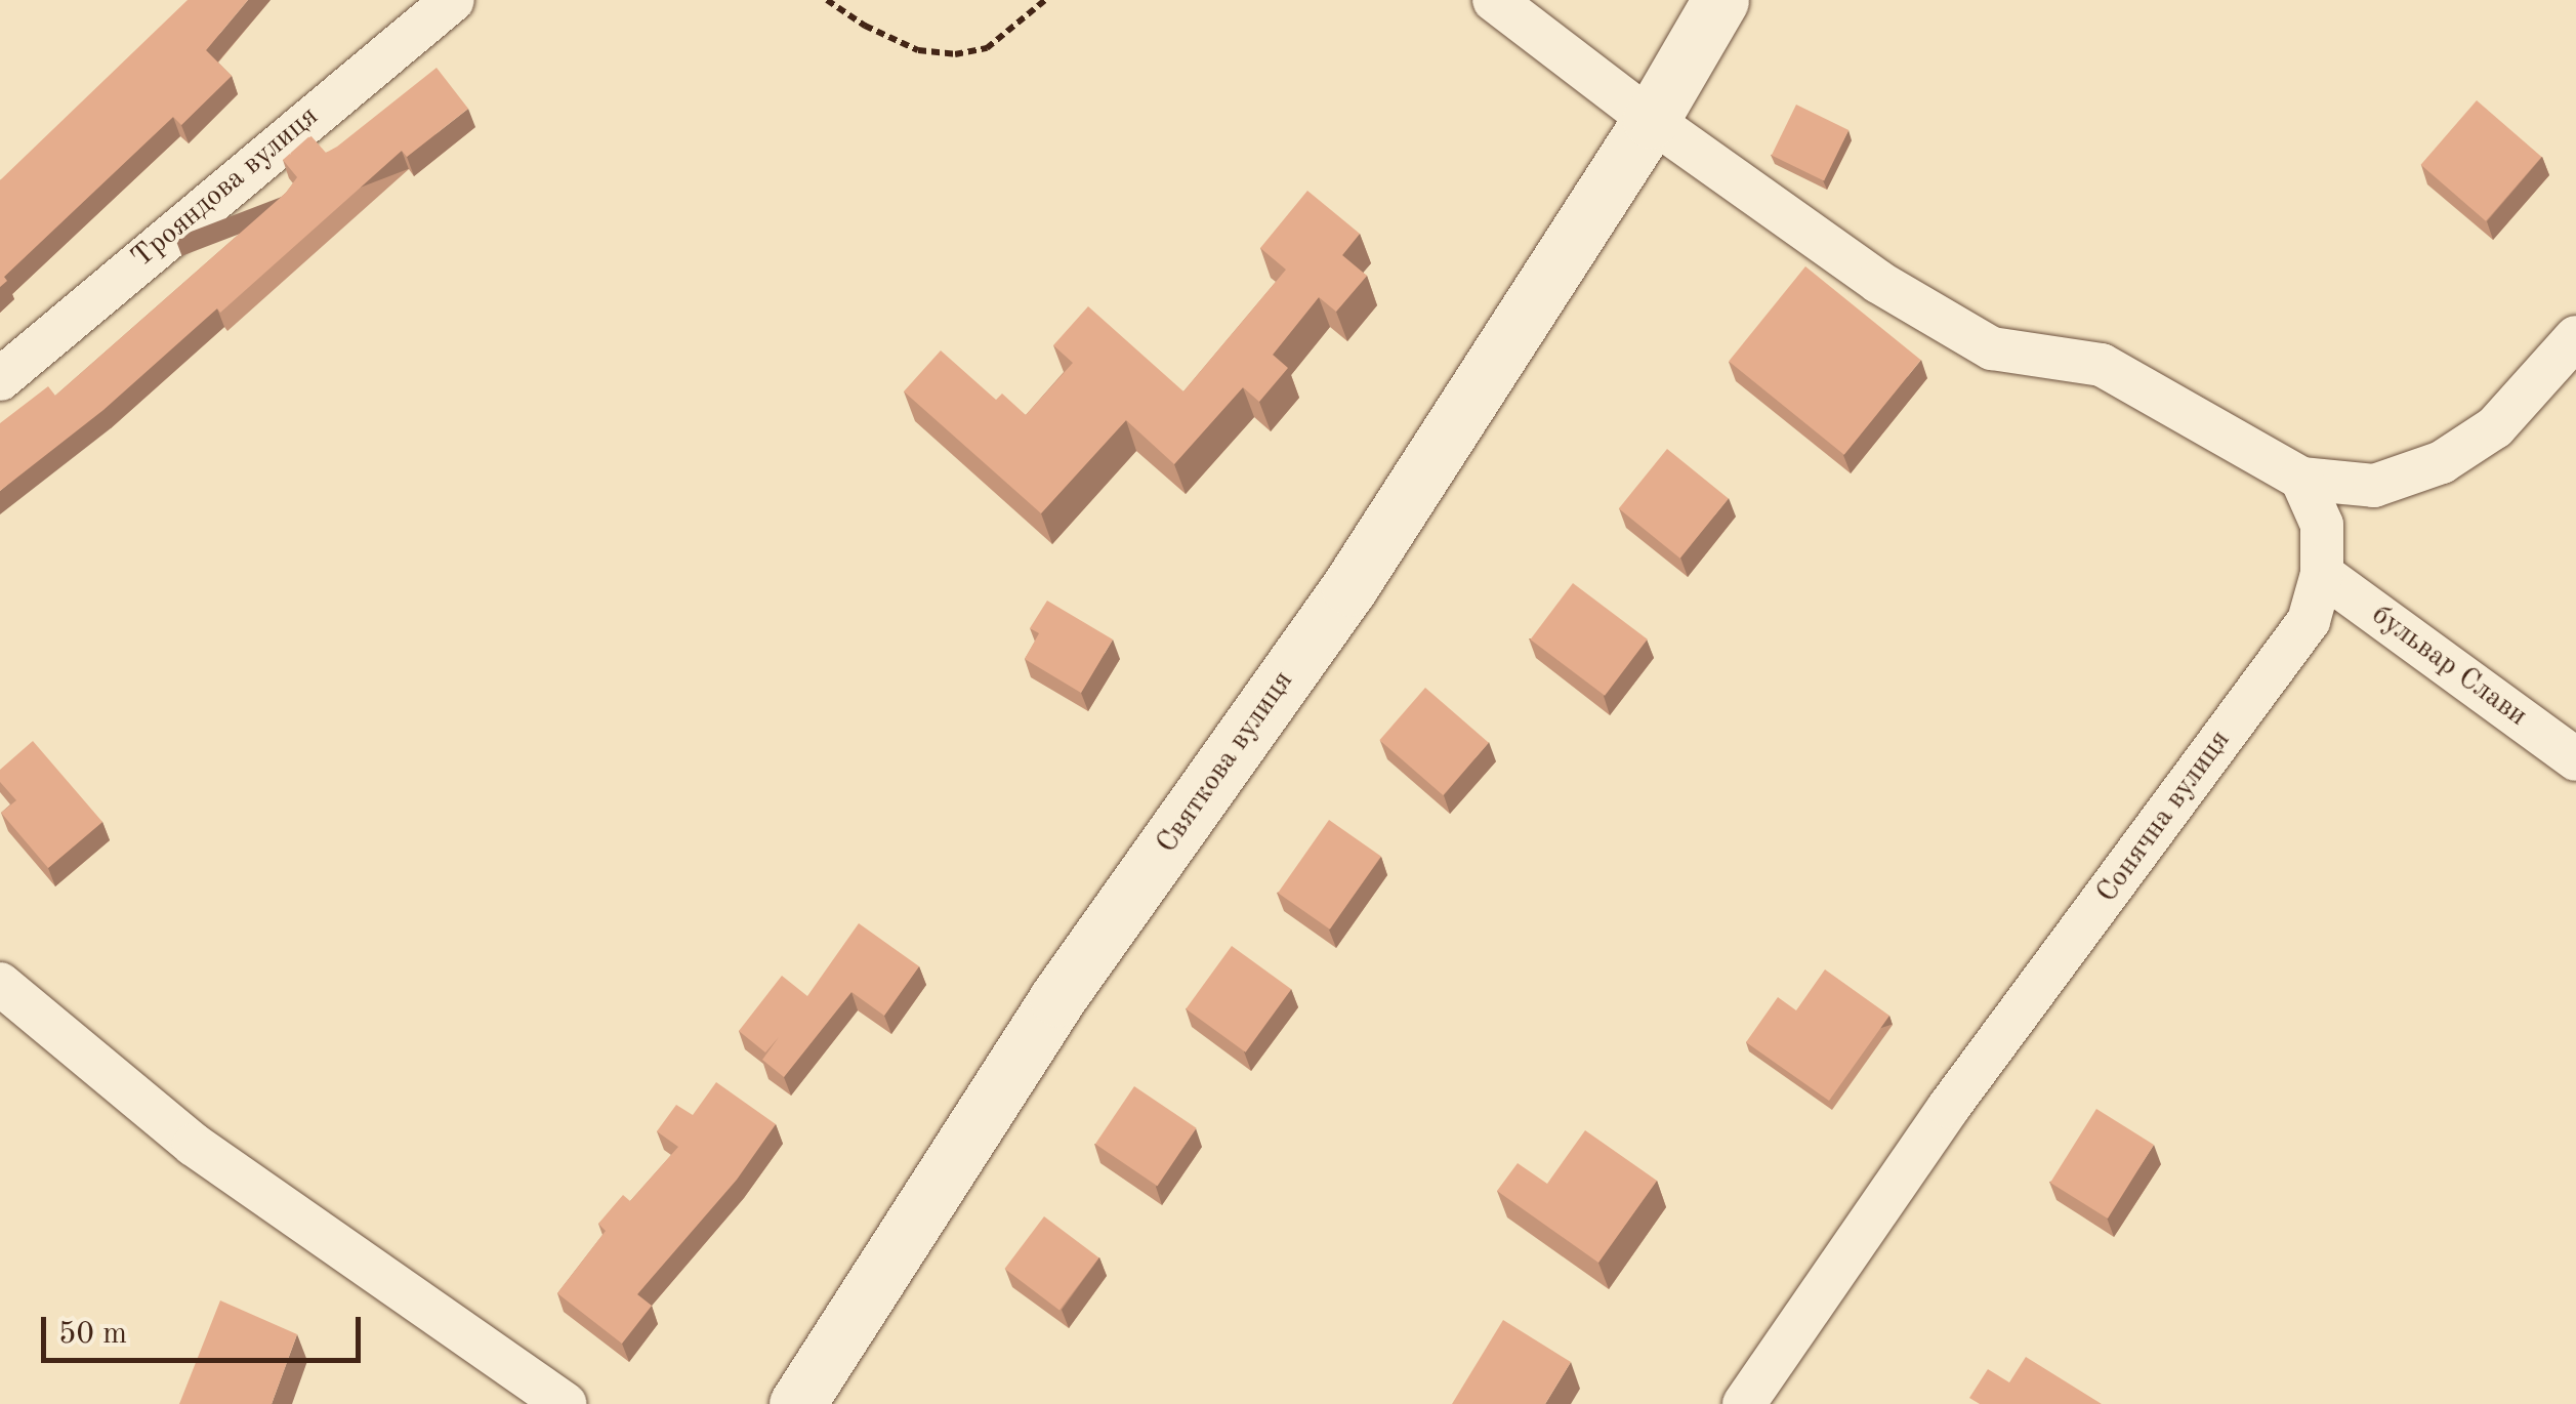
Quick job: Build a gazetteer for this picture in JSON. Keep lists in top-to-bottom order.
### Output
{
  "streets": {
    "main road": ["Святкова вулиця"],
    "street": ["Трояндова вулиця", "бульвар Слави", "Сонячна вулиця"]
  },
  "crossings": [
    ["бульвар Слави", "Сонячна вулиця"]
  ],
  "scale_bar": "50 m"
}
